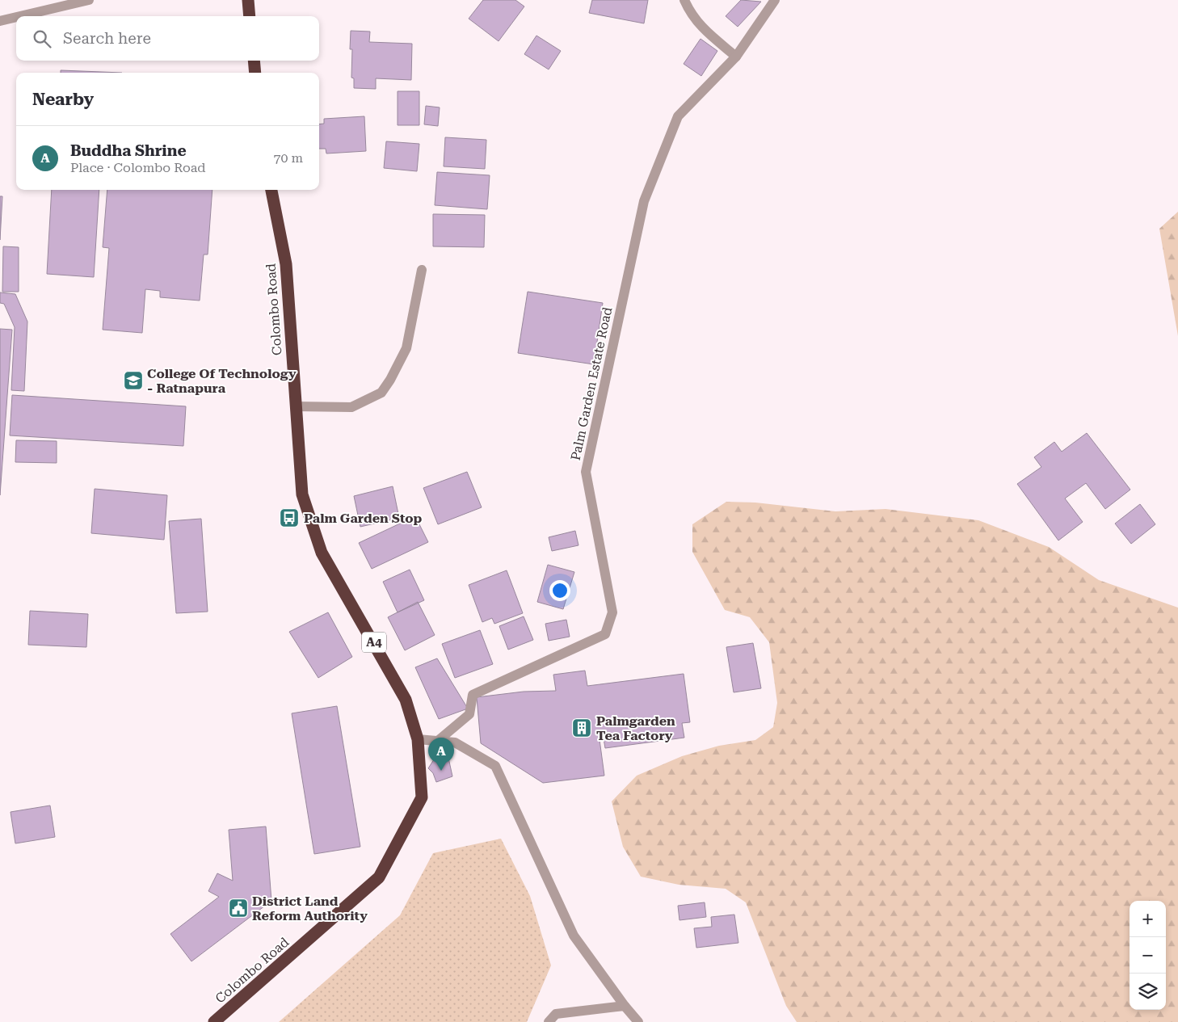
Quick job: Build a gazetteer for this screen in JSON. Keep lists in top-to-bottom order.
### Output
{
  "streets": {
    "highway": ["Colombo Road", "A4"],
    "street": ["Palm Garden Estate Road"]
  },
  "places": {
    "school or university": ["College Of Technology - Ratnapura"],
    "bus stop": ["Palm Garden Stop"],
    "building": ["Palmgarden Tea Factory"],
    "public building": ["District Land Reform Authority"]
  },
  "page": {
    "search": "Search here",
    "heading": "Nearby",
    "list": [
      {
        "mark": "A",
        "name": "Buddha Shrine",
        "note": "Place · Colombo Road",
        "value": "70 m"
      }
    ],
    "pins": "A",
    "map_buttons": ["+", "−"]
  }
}
